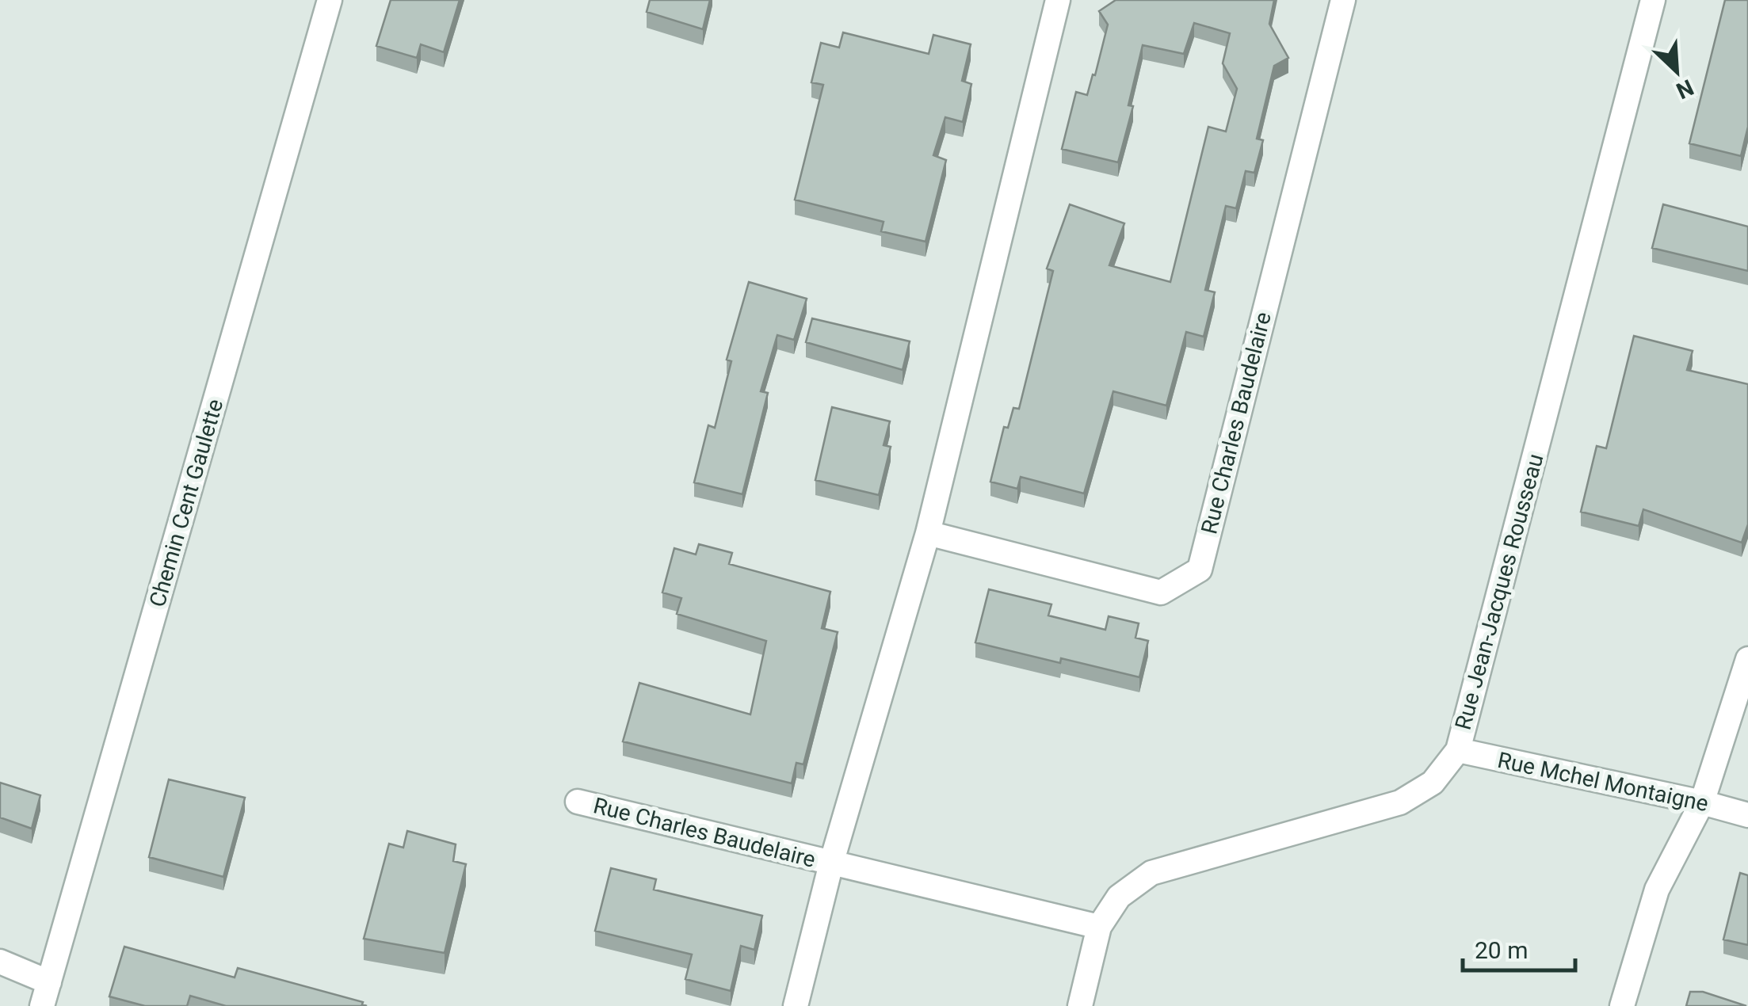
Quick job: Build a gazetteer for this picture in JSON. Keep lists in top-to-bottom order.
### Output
{
  "streets": {
    "street": [
      "Rue Charles Baudelaire",
      "Chemin Cent Gaulette",
      "Rue Jean-Jacques Rousseau",
      "Rue Mchel Montaigne"
    ]
  },
  "crossings": [
    ["Rue Charles Baudelaire", "Rue Jean-Jacques Rousseau"],
    ["Rue Jean-Jacques Rousseau", "Rue Mchel Montaigne"]
  ],
  "scale_bar": "20 m",
  "north": "bottom right"
}
